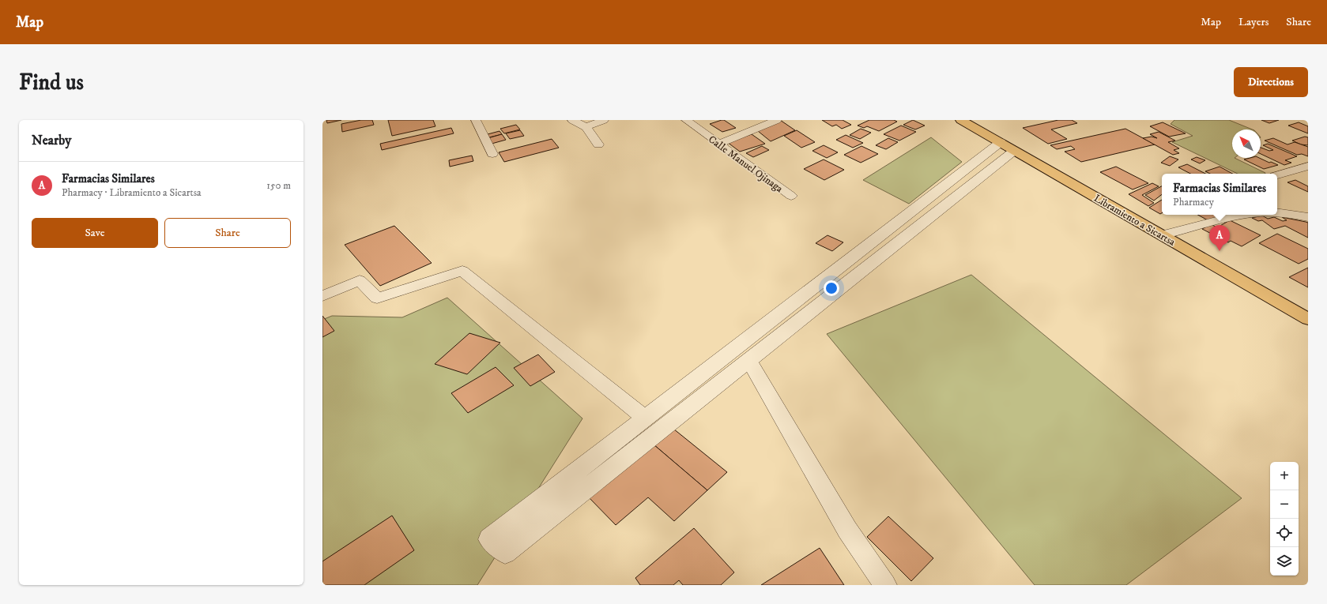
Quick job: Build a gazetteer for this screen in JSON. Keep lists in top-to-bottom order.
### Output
{
  "streets": {
    "main road": ["Libramiento a Sicartsa"],
    "street": ["Calle Manuel Ojinaga"]
  },
  "north": "top left",
  "page": {
    "header": "Map",
    "nav": ["Map", "Layers", "Share"],
    "buttons": [
      "Directions",
      ["Save", "Share"]
    ],
    "title": "Find us",
    "heading": "Nearby",
    "list": [
      {
        "mark": "A",
        "name": "Farmacias Similares",
        "note": "Pharmacy · Libramiento a Sicartsa",
        "value": "150 m"
      }
    ],
    "popup": ["Farmacias Similares", "Pharmacy"],
    "pins": "A",
    "map_buttons": ["+", "−"]
  }
}
